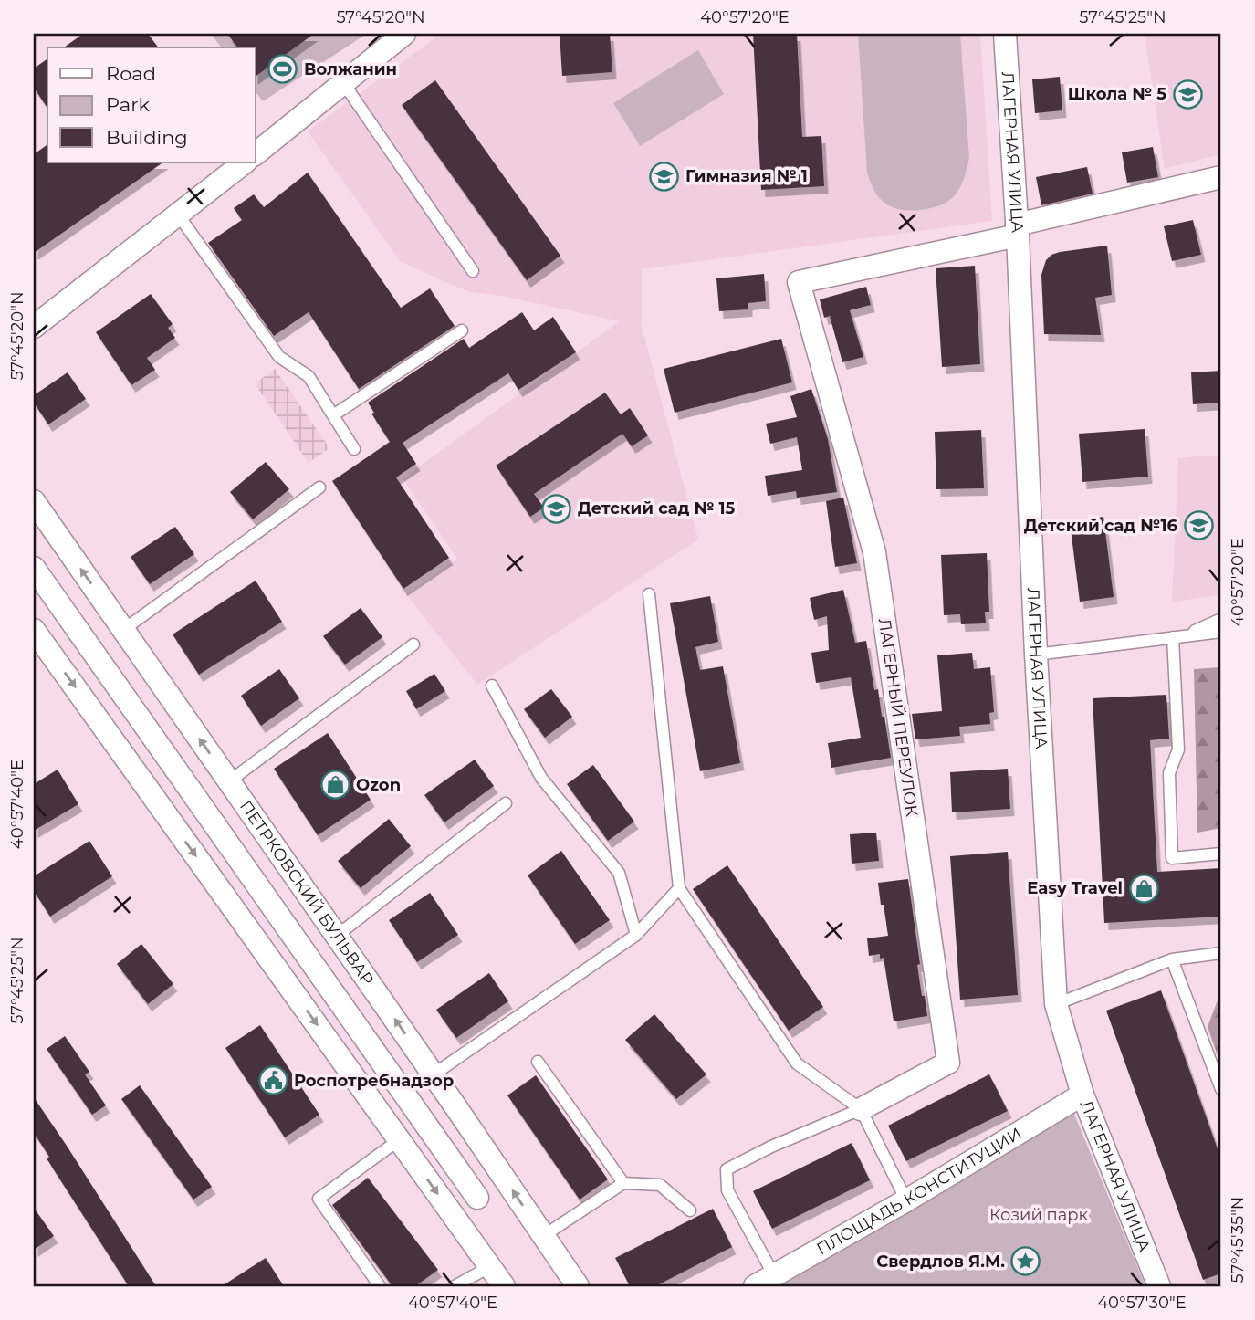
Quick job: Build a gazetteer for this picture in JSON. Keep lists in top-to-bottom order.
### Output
{
  "streets": {
    "street": [
      "ЛАГЕРНАЯ УЛИЦА",
      "ЛАГЕРНЫЙ ПЕРЕУЛОК",
      "ПЕТРКОВСКИЙ БУЛЬВАР",
      "ПЛОЩАДЬ КОНСТИТУЦИИ"
    ]
  },
  "crossings": [
    ["ЛАГЕРНАЯ УЛИЦА", "ЛАГЕРНЫЙ ПЕРЕУЛОК"],
    ["ЛАГЕРНАЯ УЛИЦА", "ПЛОЩАДЬ КОНСТИТУЦИИ"]
  ],
  "parks": ["Козий парк"],
  "places": {
    "sports": ["Волжанин"],
    "school or university": [
      "Школа № 5",
      "Гимназия № 1",
      "Детский сад № 15",
      "Детский сад №16"
    ],
    "shop": ["Ozon", "Easy Travel"],
    "public building": ["Роспотребнадзор"],
    "place": ["Свердлов Я.М."]
  },
  "legend": ["Road", "Park", "Building"],
  "coordinates": [
    "57°45'20\"N",
    "40°57'20\"E",
    "57°45'25\"N",
    "40°57'40\"E",
    "57°45'35\"N",
    "40°57'30\"E"
  ]
}
